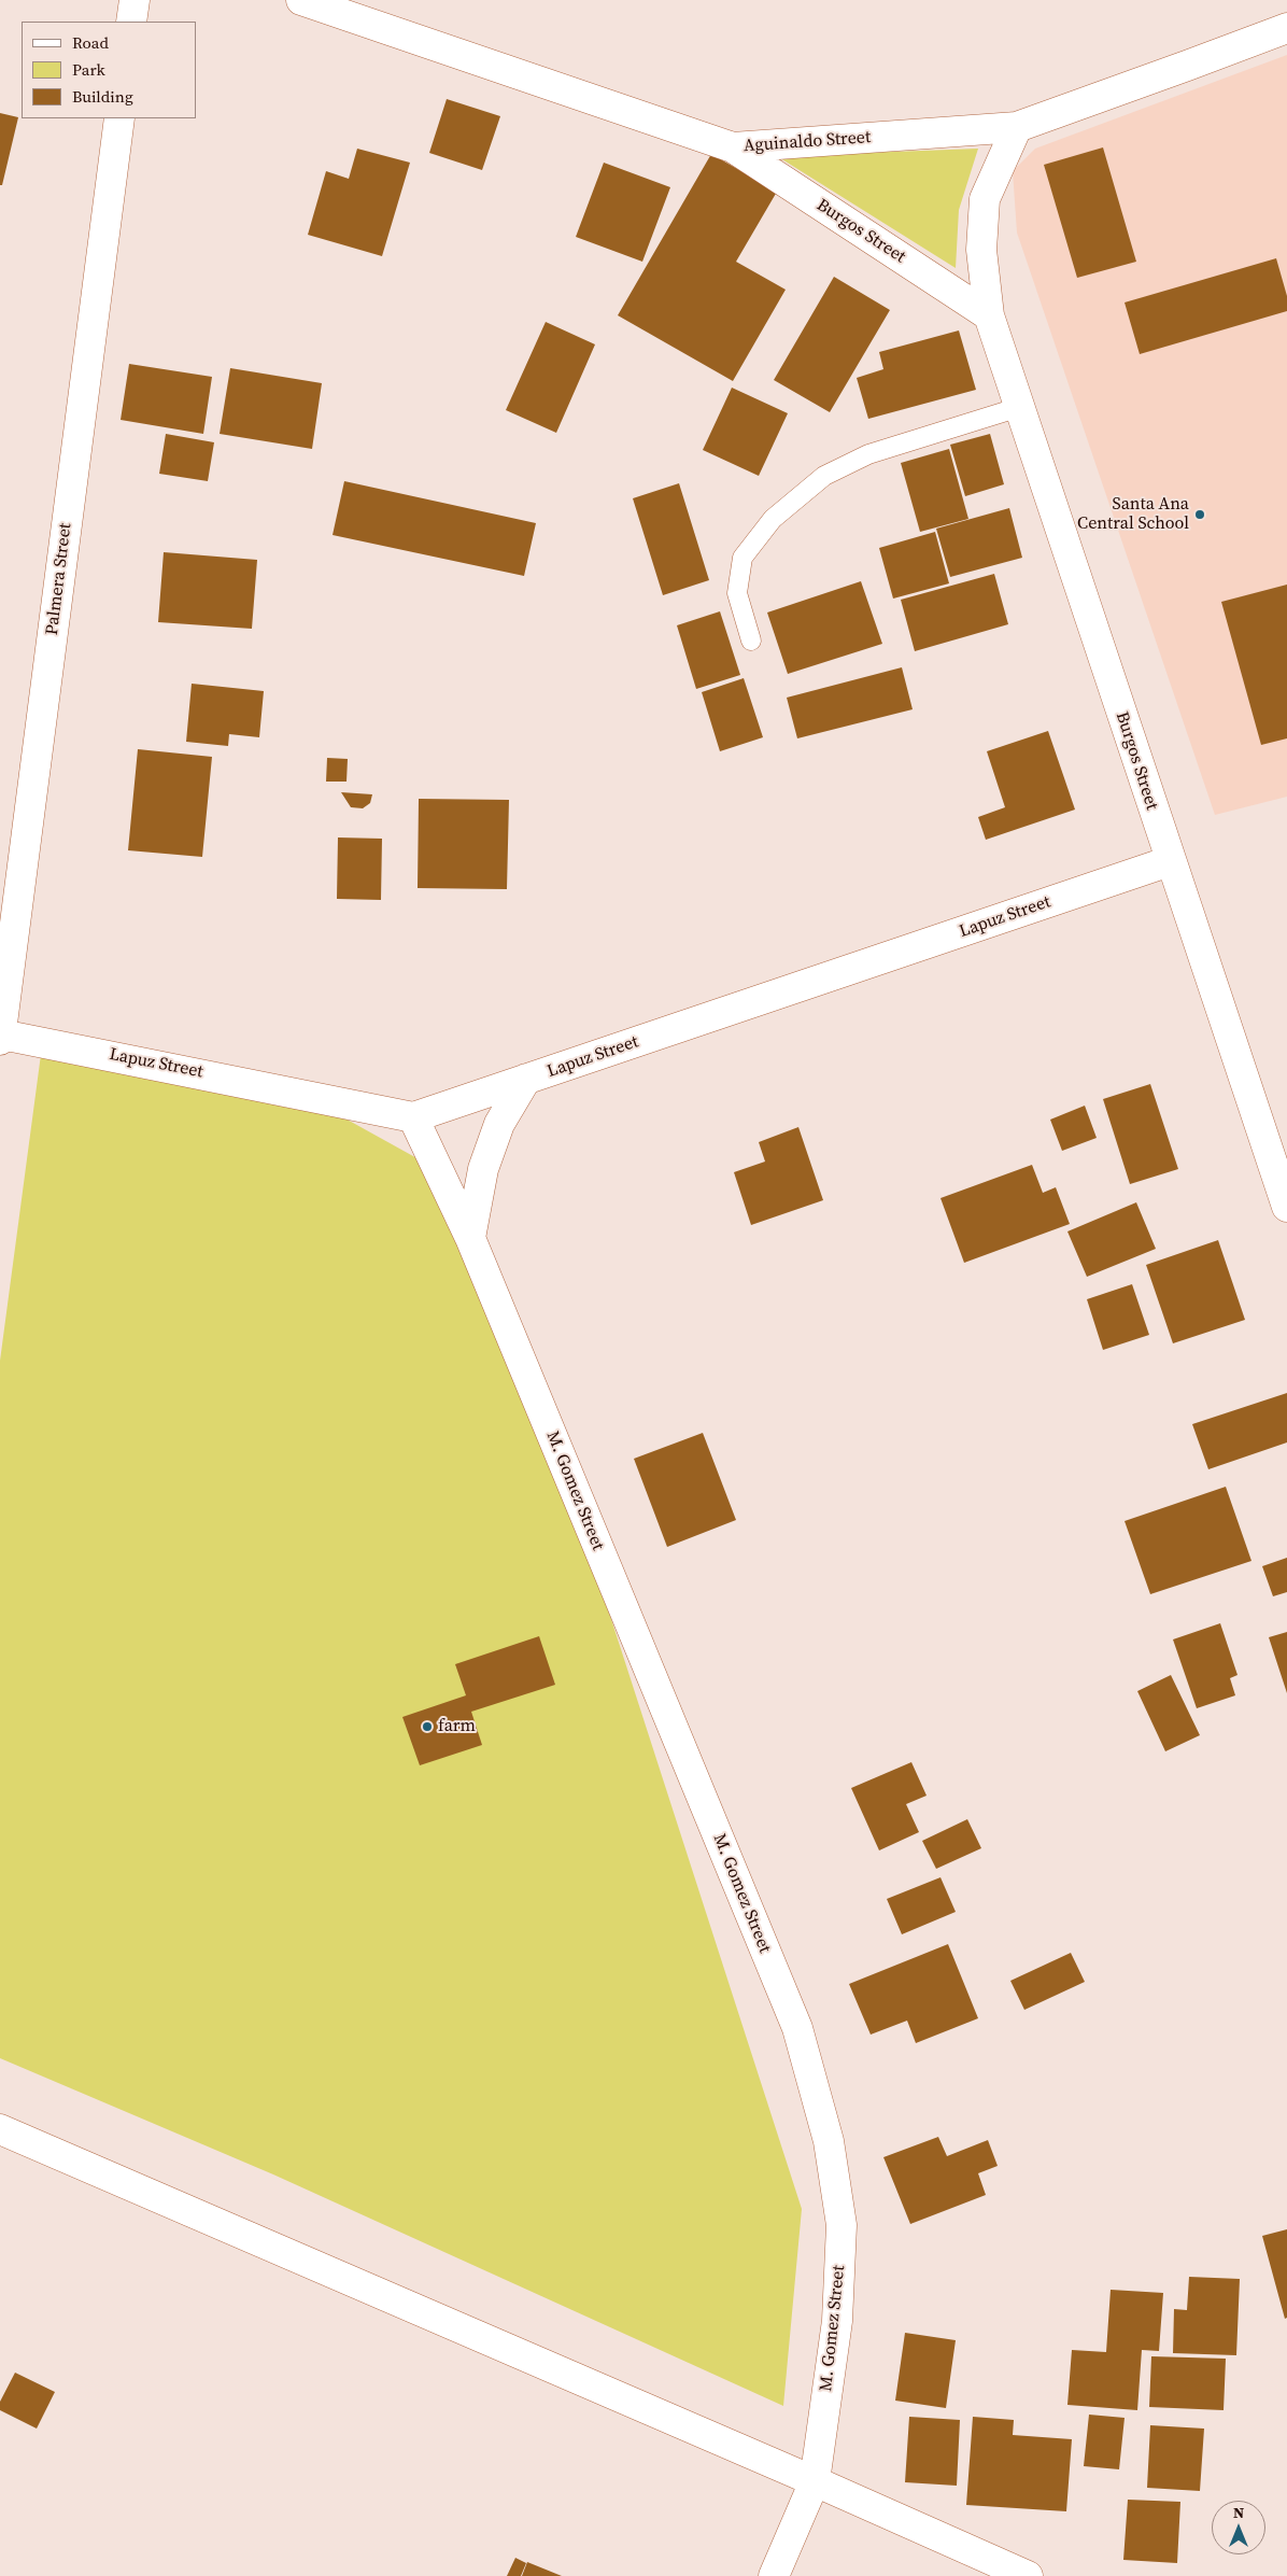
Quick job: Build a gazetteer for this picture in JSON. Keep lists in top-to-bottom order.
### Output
{
  "streets": {
    "street": [
      "Aguinaldo Street",
      "Burgos Street",
      "Palmera Street",
      "Lapuz Street",
      "M. Gomez Street"
    ]
  },
  "crossings": [
    ["Aguinaldo Street", "Burgos Street"],
    ["Burgos Street", "Lapuz Street"],
    ["Palmera Street", "Lapuz Street"],
    ["Lapuz Street", "M. Gomez Street"]
  ],
  "places": ["Santa Ana Central School", "farm"],
  "legend": ["Road", "Park", "Building"],
  "north": "top"
}
